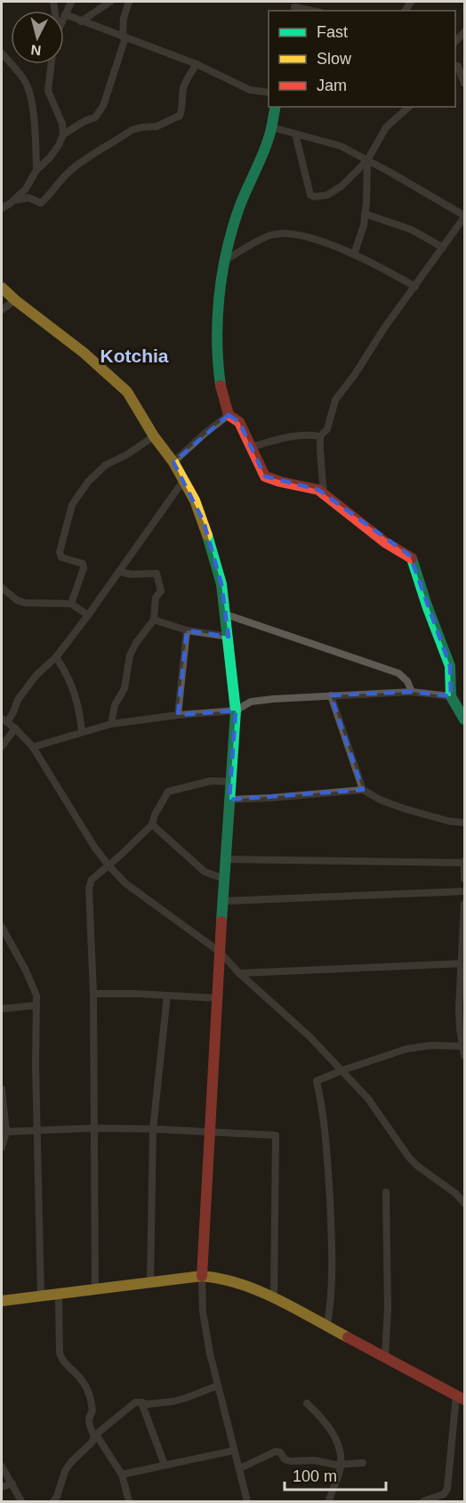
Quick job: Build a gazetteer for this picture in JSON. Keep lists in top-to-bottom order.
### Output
{
  "districts": ["Kotchia"],
  "legend": ["Fast", "Slow", "Jam"],
  "scale_bar": "100 m",
  "north": "bottom"
}
